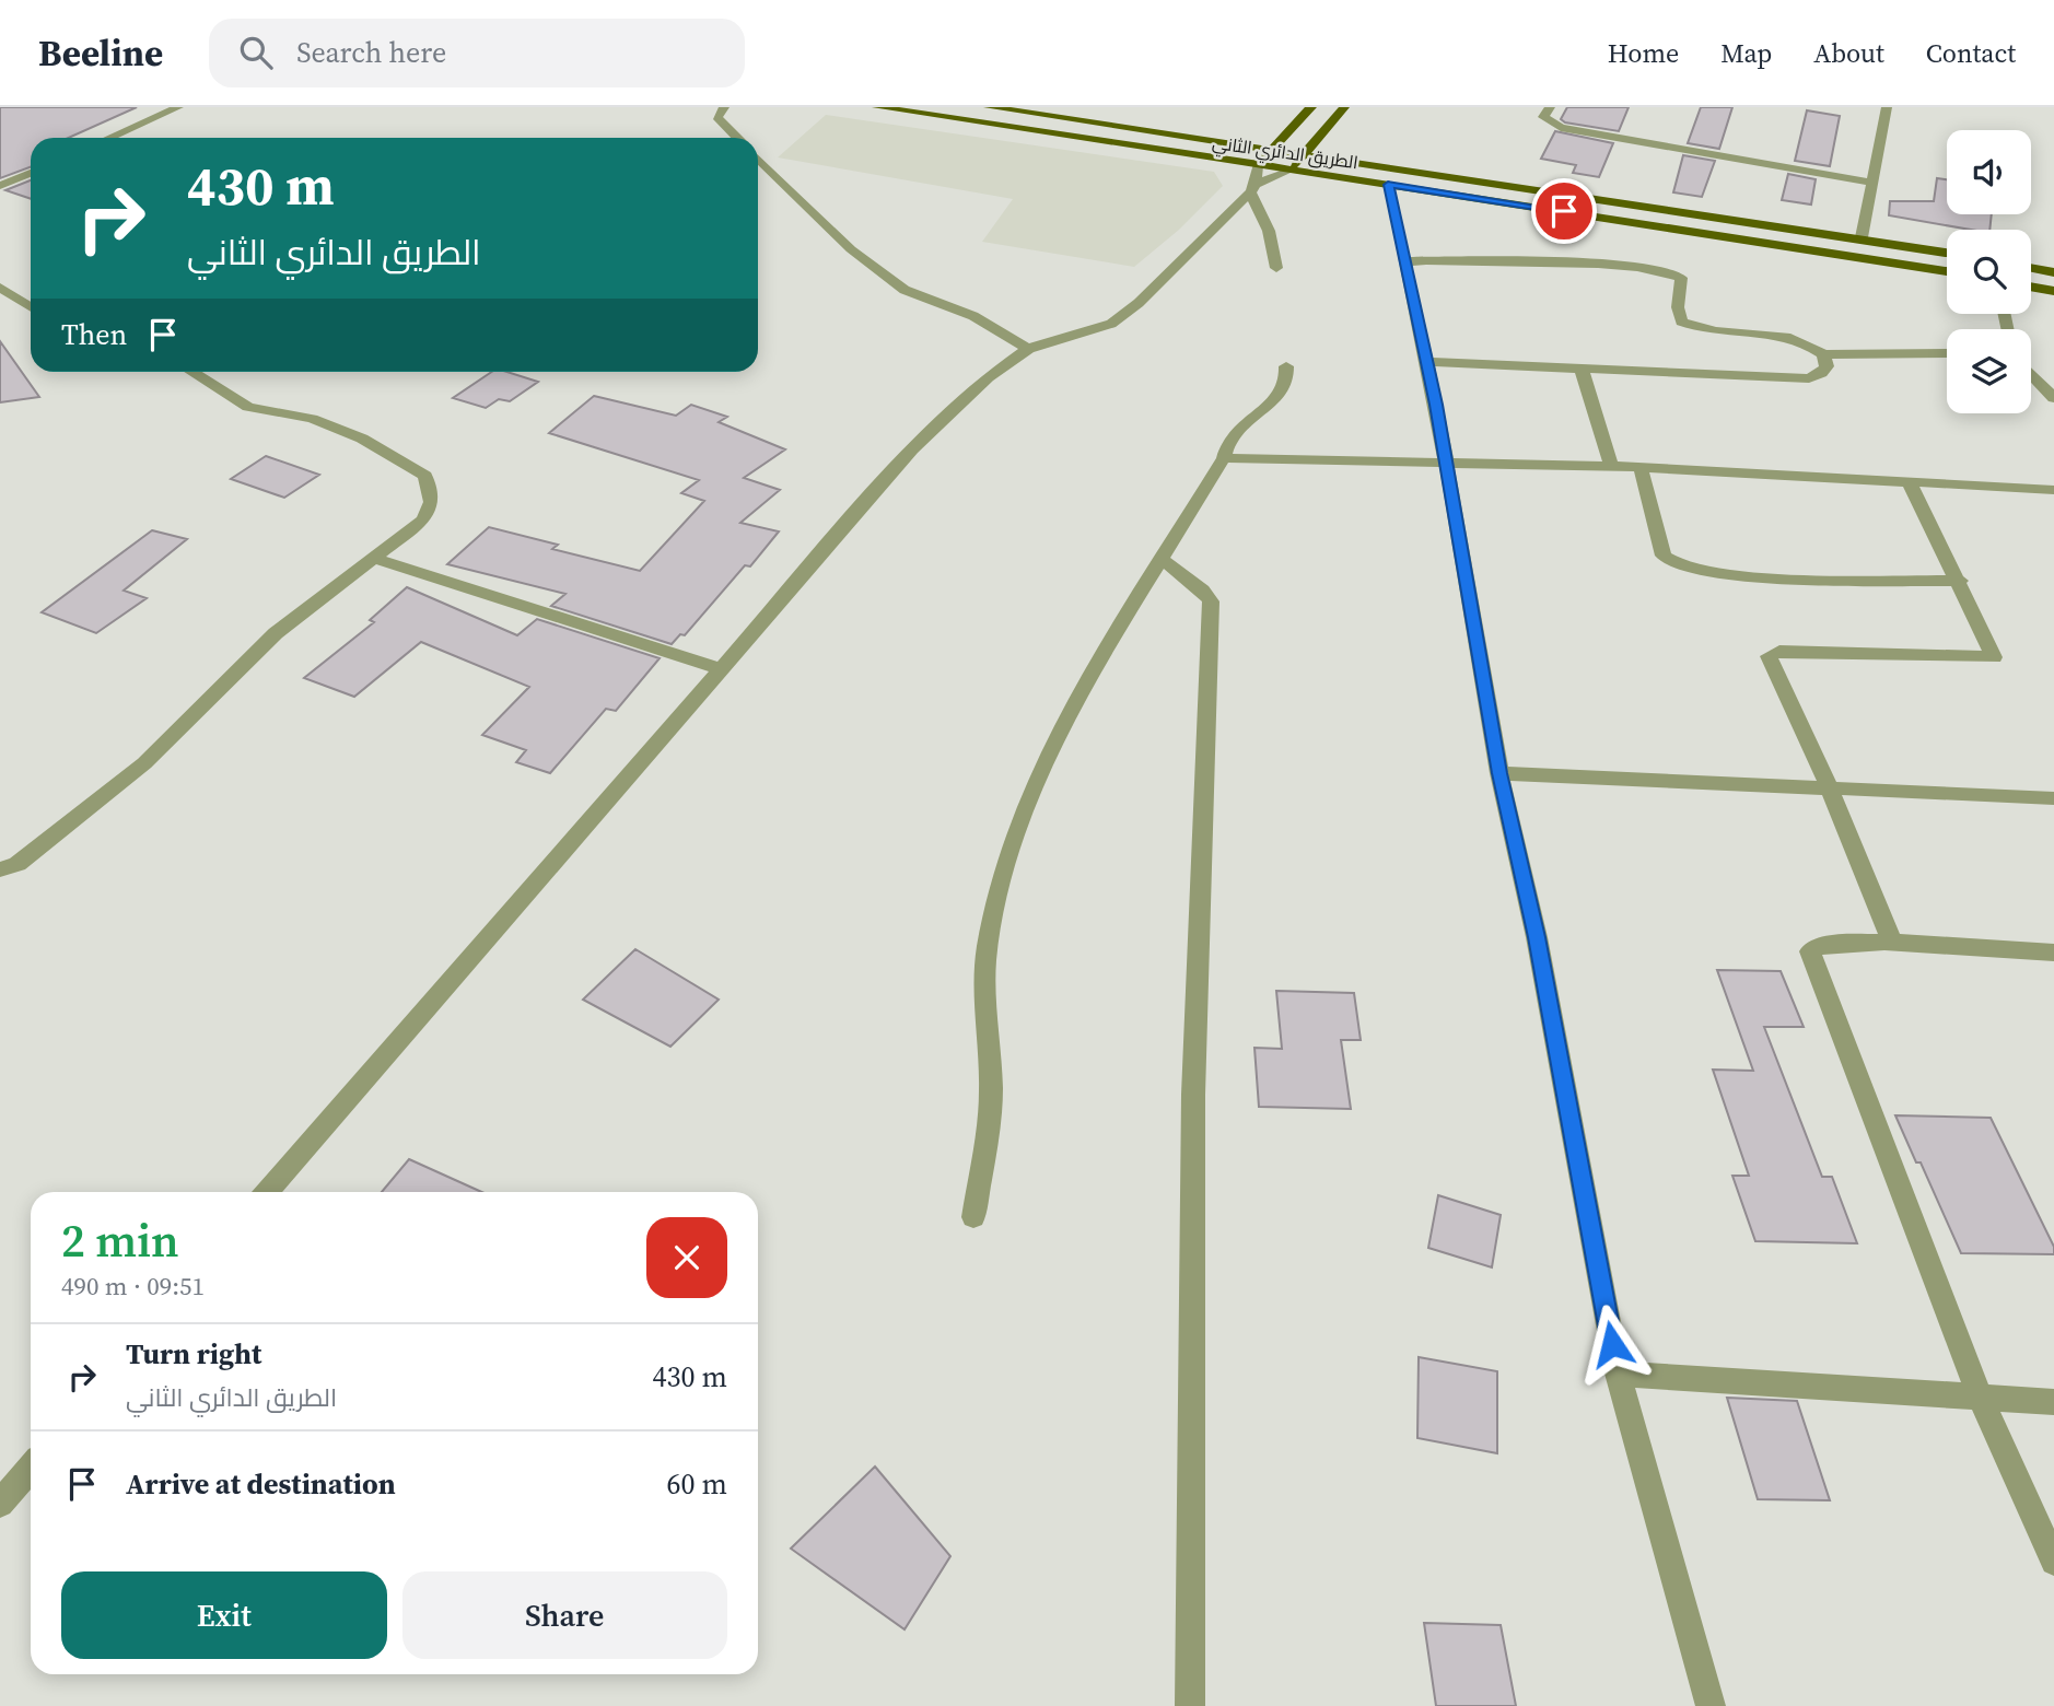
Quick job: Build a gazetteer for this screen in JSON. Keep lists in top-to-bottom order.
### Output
{
  "streets": {
    "main road": ["الطريق الدائري الثاني"]
  },
  "page": {
    "header": "Beeline",
    "search": "Search here",
    "nav": [
      "Home",
      "Map",
      "About",
      "Contact"
    ],
    "turn": ["430 m", "الطريق الدائري الثاني"],
    "then": "Then",
    "heading": ["2 min", "490 m · 09:51"],
    "list": [
      {
        "name": "Turn right",
        "note": "الطريق الدائري الثاني",
        "value": "430 m"
      },
      {
        "name": "Arrive at destination",
        "value": "60 m"
      }
    ],
    "buttons": ["Exit", "Share"]
  }
}
